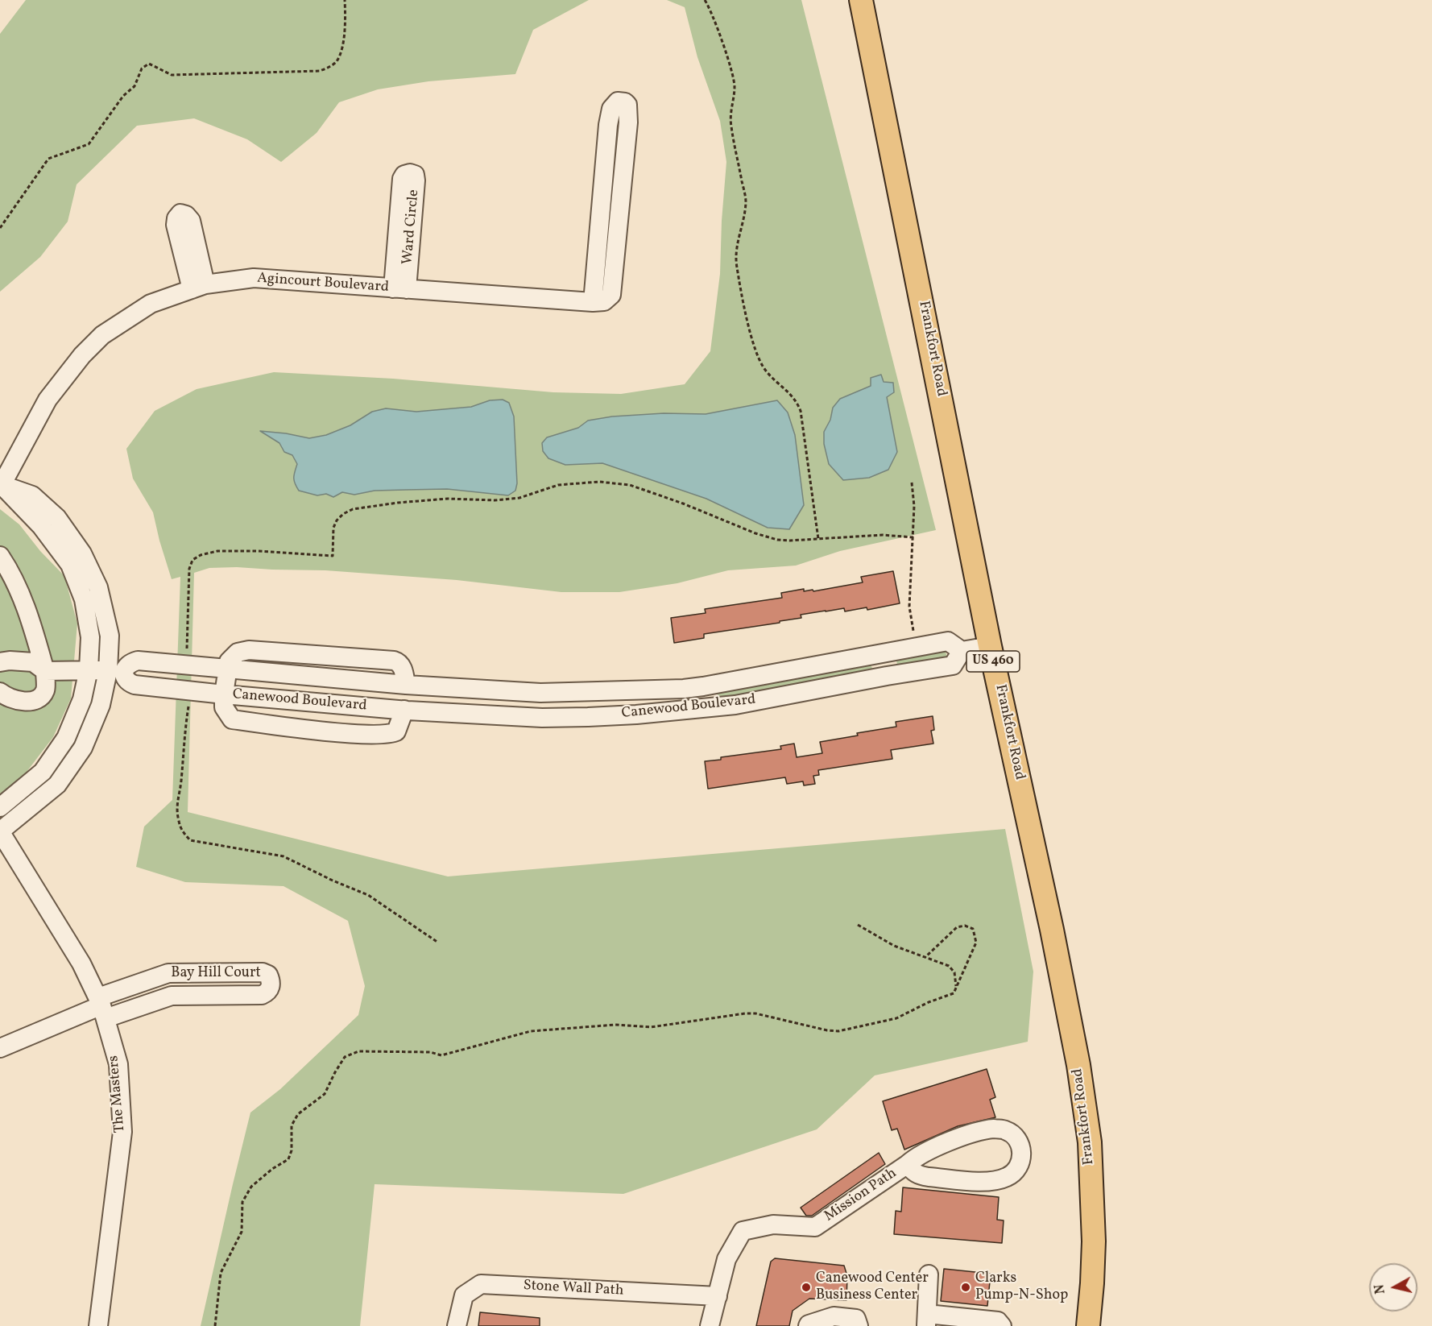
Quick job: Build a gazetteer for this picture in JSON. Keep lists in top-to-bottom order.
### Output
{
  "streets": {
    "main road": ["Frankfort Road", "US 460"],
    "street": [
      "Ward Circle",
      "Agincourt Boulevard",
      "Canewood Boulevard",
      "Bay Hill Court",
      "The Masters",
      "Mission Path",
      "Stone Wall Path"
    ]
  },
  "crossings": [
    ["Ward Circle", "Agincourt Boulevard"],
    ["Bay Hill Court", "The Masters"],
    ["Mission Path", "Stone Wall Path"]
  ],
  "places": ["Canewood Center Business Center", "Clarks Pump-N-Shop"],
  "north": "left"
}
